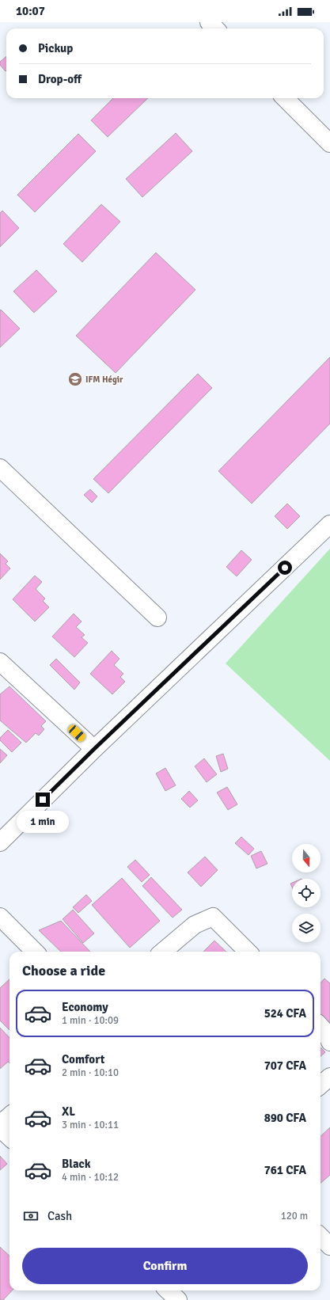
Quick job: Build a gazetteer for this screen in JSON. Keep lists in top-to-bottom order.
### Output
{
  "places": {
    "school or university": ["IFM Hégir"]
  },
  "north": "bottom",
  "page": {
    "status": "10:07",
    "banner": ["Pickup", "Drop-off"],
    "bubble": "1 min",
    "heading": "Choose a ride",
    "list": [
      {
        "name": "Economy",
        "note": "1 min · 10:09",
        "value": "524 CFA"
      },
      {
        "name": "Comfort",
        "note": "2 min · 10:10",
        "value": "707 CFA"
      },
      {
        "name": "XL",
        "note": "3 min · 10:11",
        "value": "890 CFA"
      },
      {
        "name": "Black",
        "note": "4 min · 10:12",
        "value": "761 CFA"
      }
    ],
    "pay": ["Cash", "120 m"],
    "buttons": "Confirm"
  }
}
